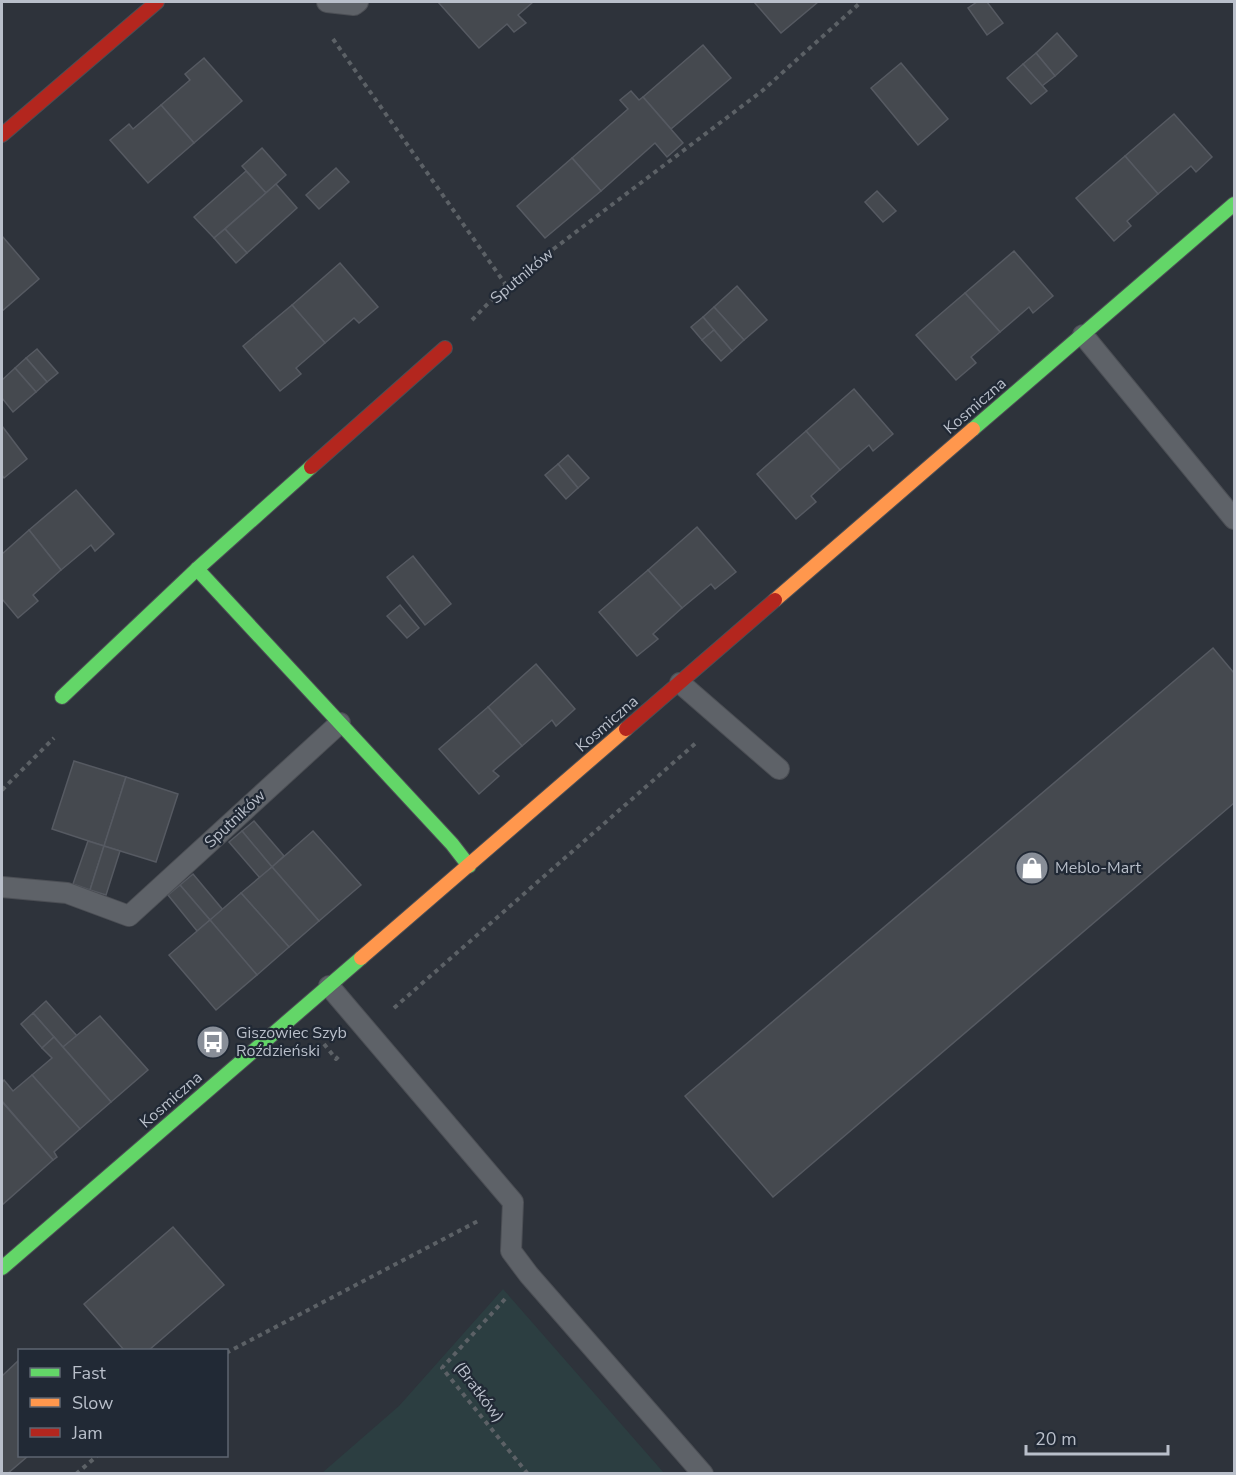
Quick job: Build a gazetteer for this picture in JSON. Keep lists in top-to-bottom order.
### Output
{
  "streets": {
    "street": ["Kosmiczna"],
    "lane": ["Sputników"],
    "path": ["(Bratków)"]
  },
  "places": {
    "shop": ["Meblo-Mart"],
    "bus stop": ["Giszowiec Szyb Roździeński"]
  },
  "legend": ["Fast", "Slow", "Jam"],
  "scale_bar": "20 m"
}
